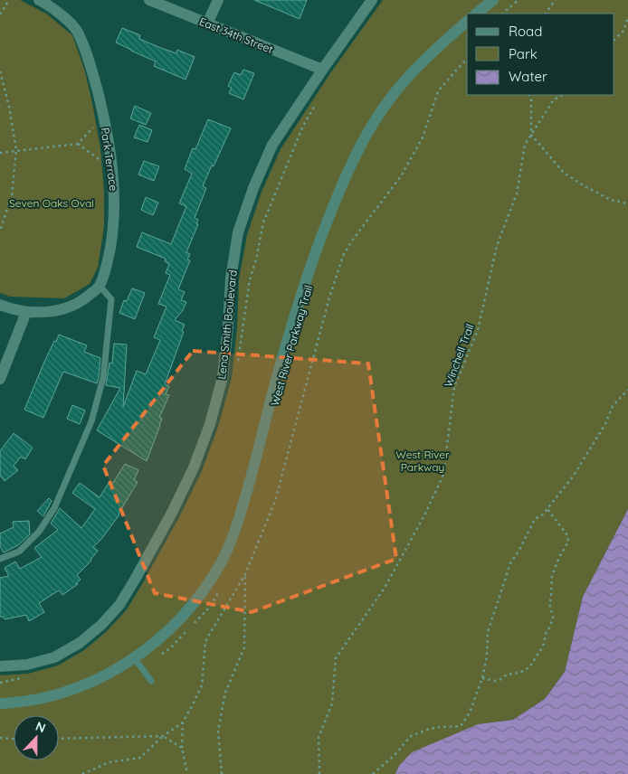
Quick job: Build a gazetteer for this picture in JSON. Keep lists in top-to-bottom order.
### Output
{
  "streets": {
    "street": ["East 34th Street", "Park Terrace", "Lena Smith Boulevard"],
    "path": ["Winchell Trail"]
  },
  "crossings": [
    ["East 34th Street", "Lena Smith Boulevard"]
  ],
  "parks": ["Seven Oaks Oval", "West River Parkway"],
  "legend": ["Road", "Park", "Water"],
  "north": "top"
}
